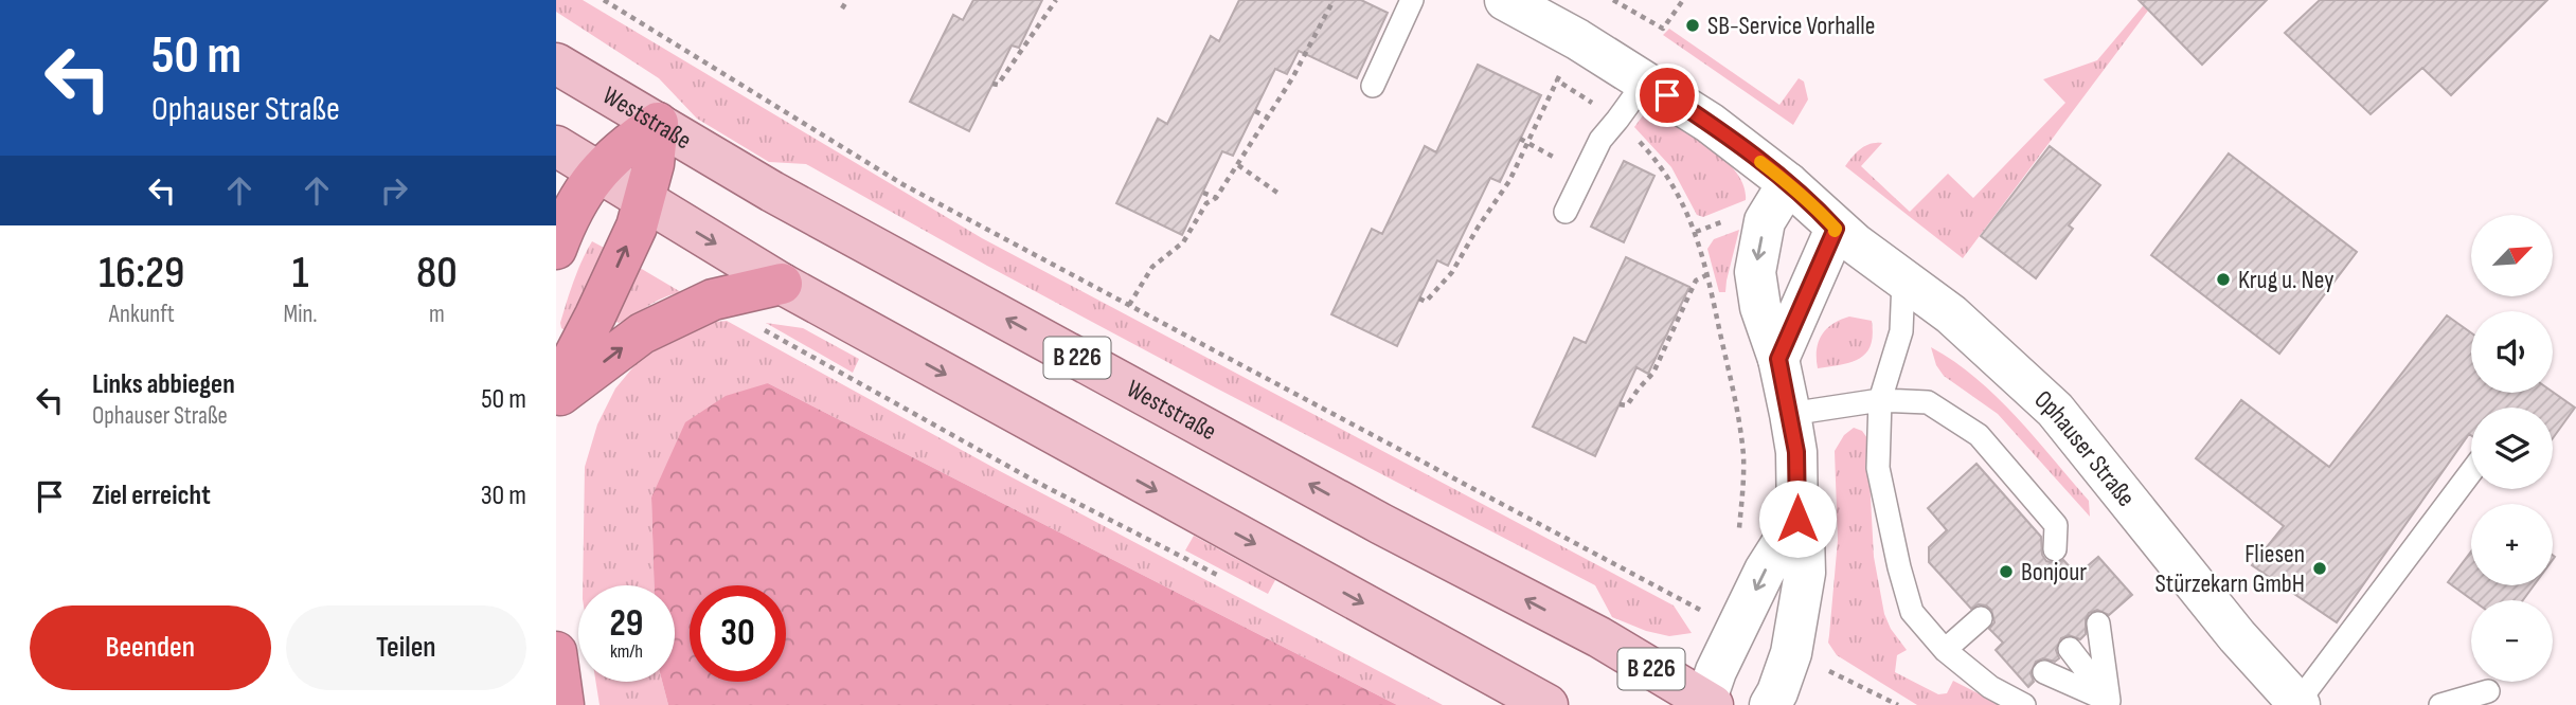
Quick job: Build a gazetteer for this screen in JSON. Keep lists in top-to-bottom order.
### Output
{
  "streets": {
    "main road": ["Weststraße", "B 226"],
    "street": ["Ophauser Straße"]
  },
  "places": [
    "SB-Service Vorhalle",
    "Krug u. Ney",
    "Fliesen Stürzekarn GmbH",
    "Bonjour"
  ],
  "north": "top right",
  "page": {
    "turn": ["50 m", "Ophauser Straße"],
    "map_buttons": ["+", "−"],
    "eta": [
      "16:29",
      "Ankunft",
      "1",
      "Min.",
      "80",
      "m"
    ],
    "list": [
      {
        "name": "Links abbiegen",
        "note": "Ophauser Straße",
        "value": "50 m"
      },
      {
        "name": "Ziel erreicht",
        "value": "30 m"
      }
    ],
    "speed": "29 km/h",
    "limit": "30",
    "buttons": ["Beenden", "Teilen"]
  }
}
